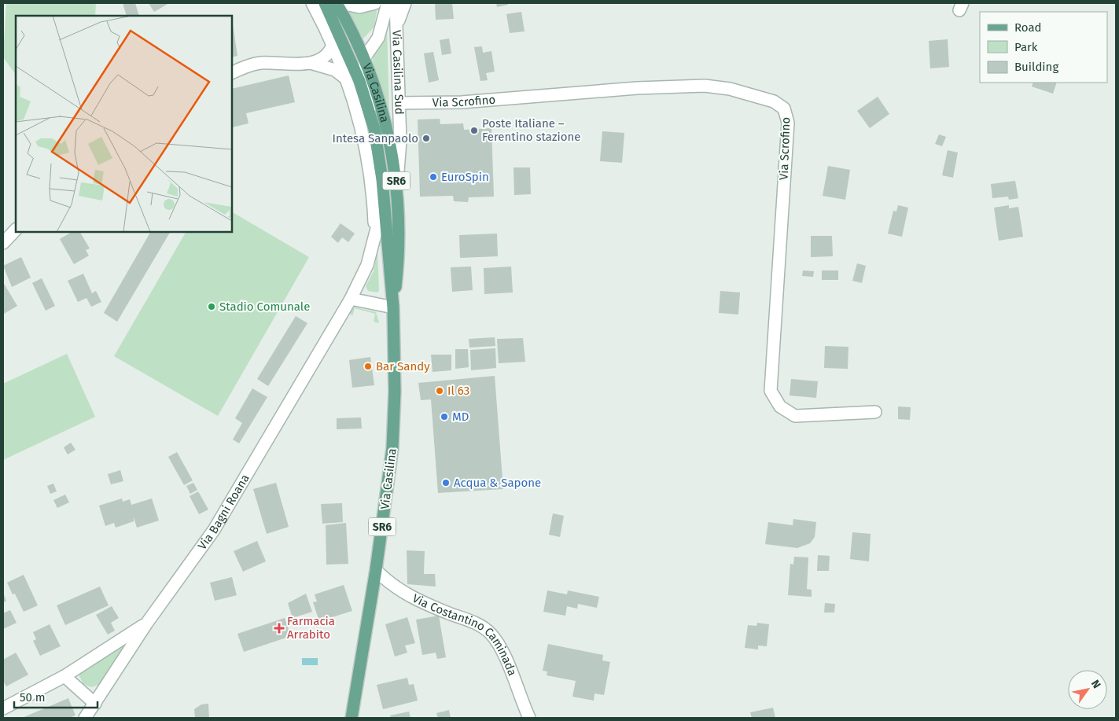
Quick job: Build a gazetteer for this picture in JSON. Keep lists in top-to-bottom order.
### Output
{
  "streets": {
    "main road": ["Via Casilina", "SR6"],
    "street": [
      "Via Casilina Sud",
      "Via Scrofino",
      "Via Bagni Roana",
      "Via Costantino Caminada"
    ]
  },
  "crossings": [
    ["Via Casilina Sud", "Via Casilina"],
    ["Via Casilina Sud", "Via Scrofino"],
    ["Via Casilina", "Via Bagni Roana"],
    ["Via Casilina", "Via Costantino Caminada"]
  ],
  "places": {
    "other": [
      "Poste Italiane – Ferentino stazione",
      "Intesa Sanpaolo",
      "EuroSpin",
      "Stadio Comunale",
      "Bar Sandy",
      "Il 63",
      "MD",
      "Acqua & Sapone"
    ],
    "health": ["Farmacia Arrabito"]
  },
  "legend": ["Road", "Park", "Building"],
  "scale_bar": "50 m",
  "north": "top right"
}
